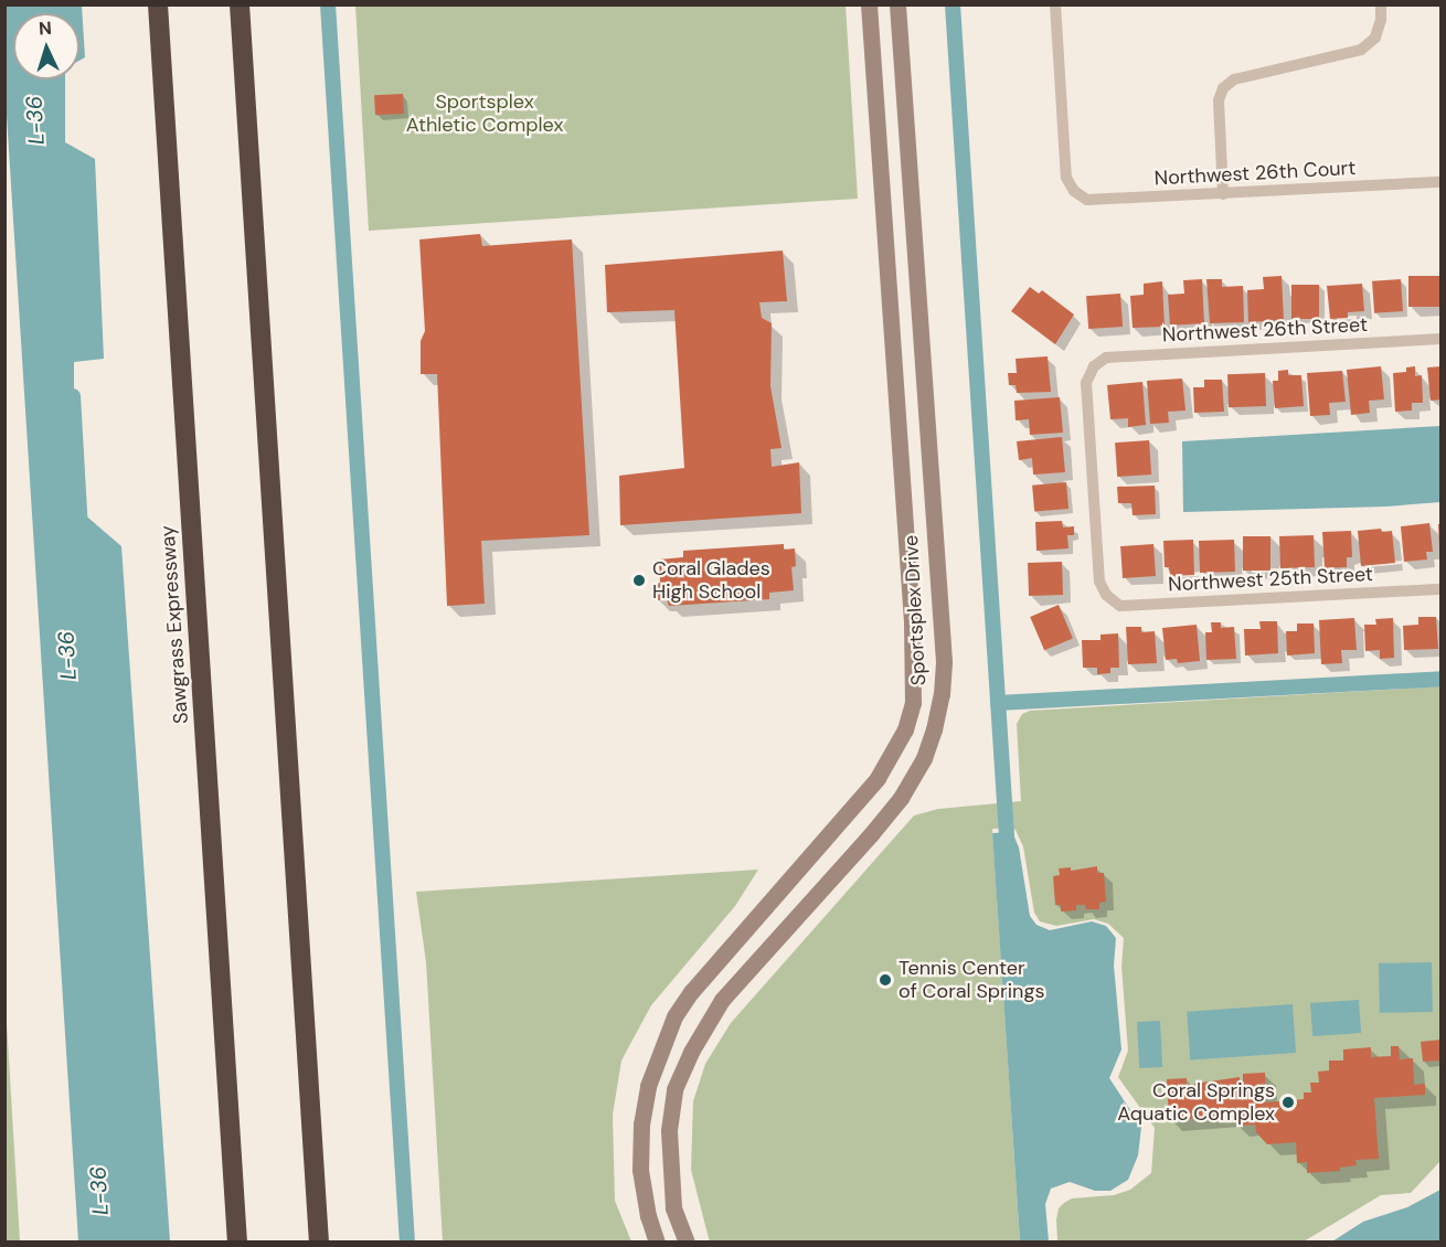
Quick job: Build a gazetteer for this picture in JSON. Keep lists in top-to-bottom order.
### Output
{
  "streets": {
    "highway": ["Sawgrass Expressway"],
    "street": [
      "Northwest 26th Court",
      "Northwest 26th Street",
      "Northwest 25th Street",
      "Sportsplex Drive"
    ]
  },
  "crossings": [
    ["Northwest 26th Street", "Northwest 25th Street"]
  ],
  "water": ["L-36"],
  "parks": ["Sportsplex Athletic Complex"],
  "places": ["Coral Glades High School", "Tennis Center of Coral Springs", "Coral Springs Aquatic Complex"],
  "north": "top"
}
